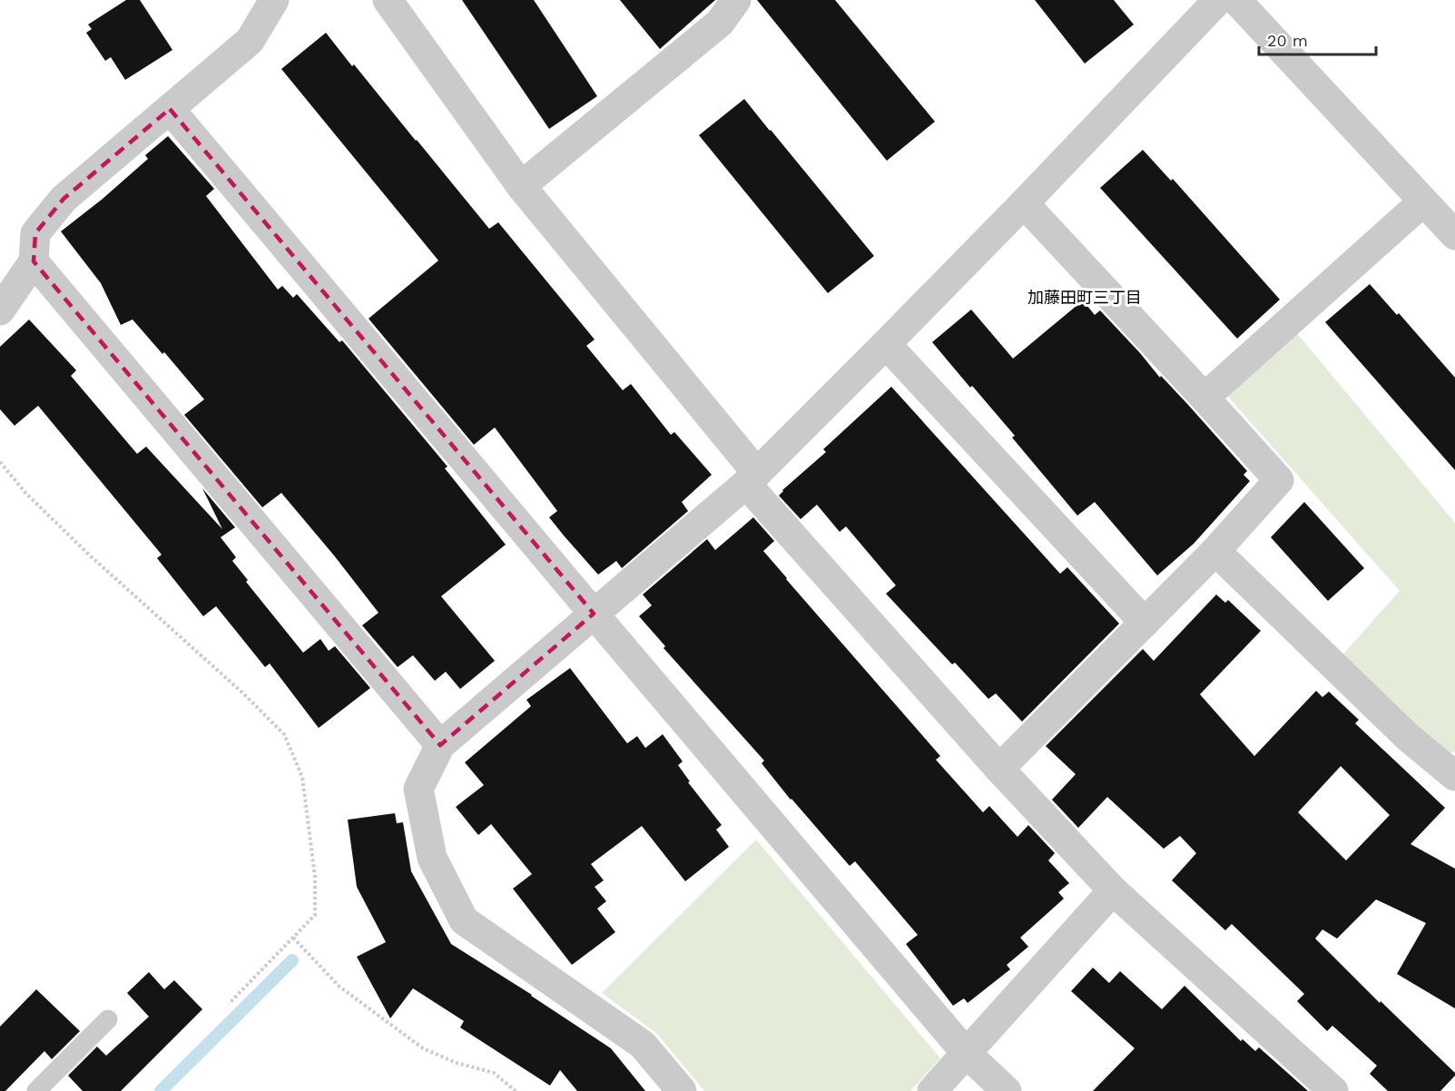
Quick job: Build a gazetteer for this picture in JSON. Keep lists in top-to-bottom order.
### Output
{
  "districts": ["加藤田町三丁目"],
  "scale_bar": "20 m"
}
